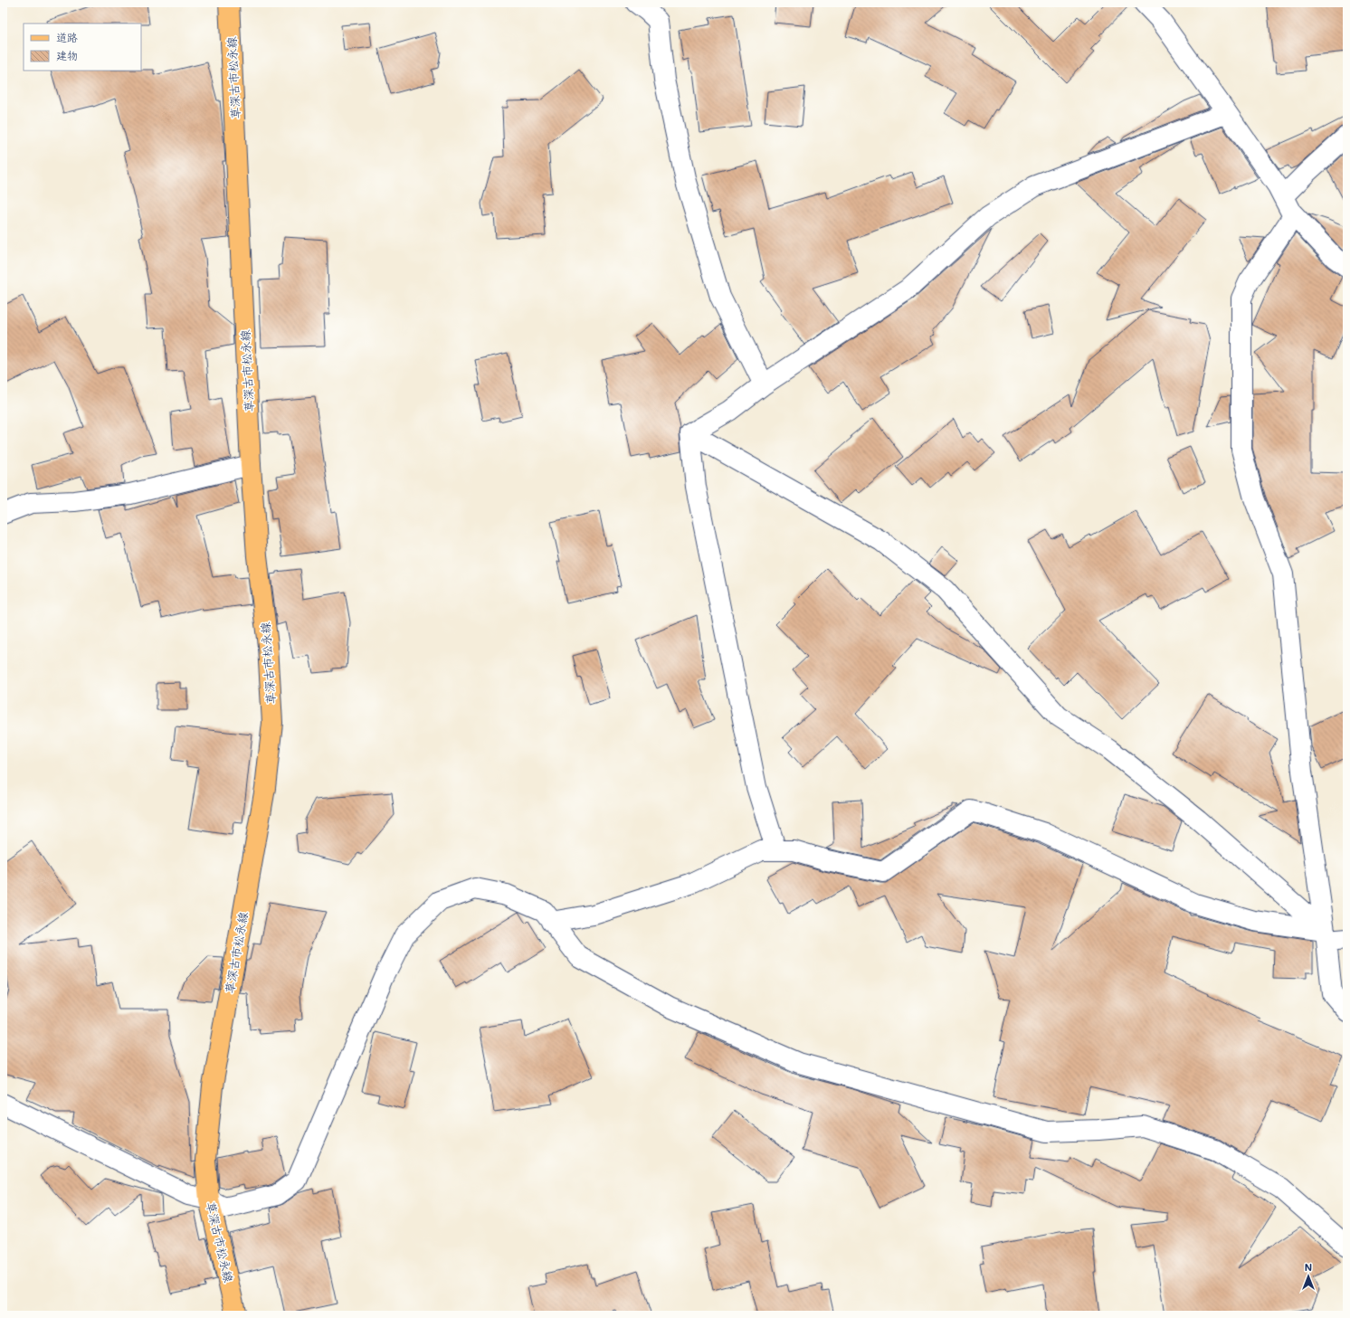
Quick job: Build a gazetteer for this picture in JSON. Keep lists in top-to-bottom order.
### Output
{
  "streets": {
    "main road": ["草深古市松永線"]
  },
  "legend": ["道路", "建物"],
  "north": "top"
}
